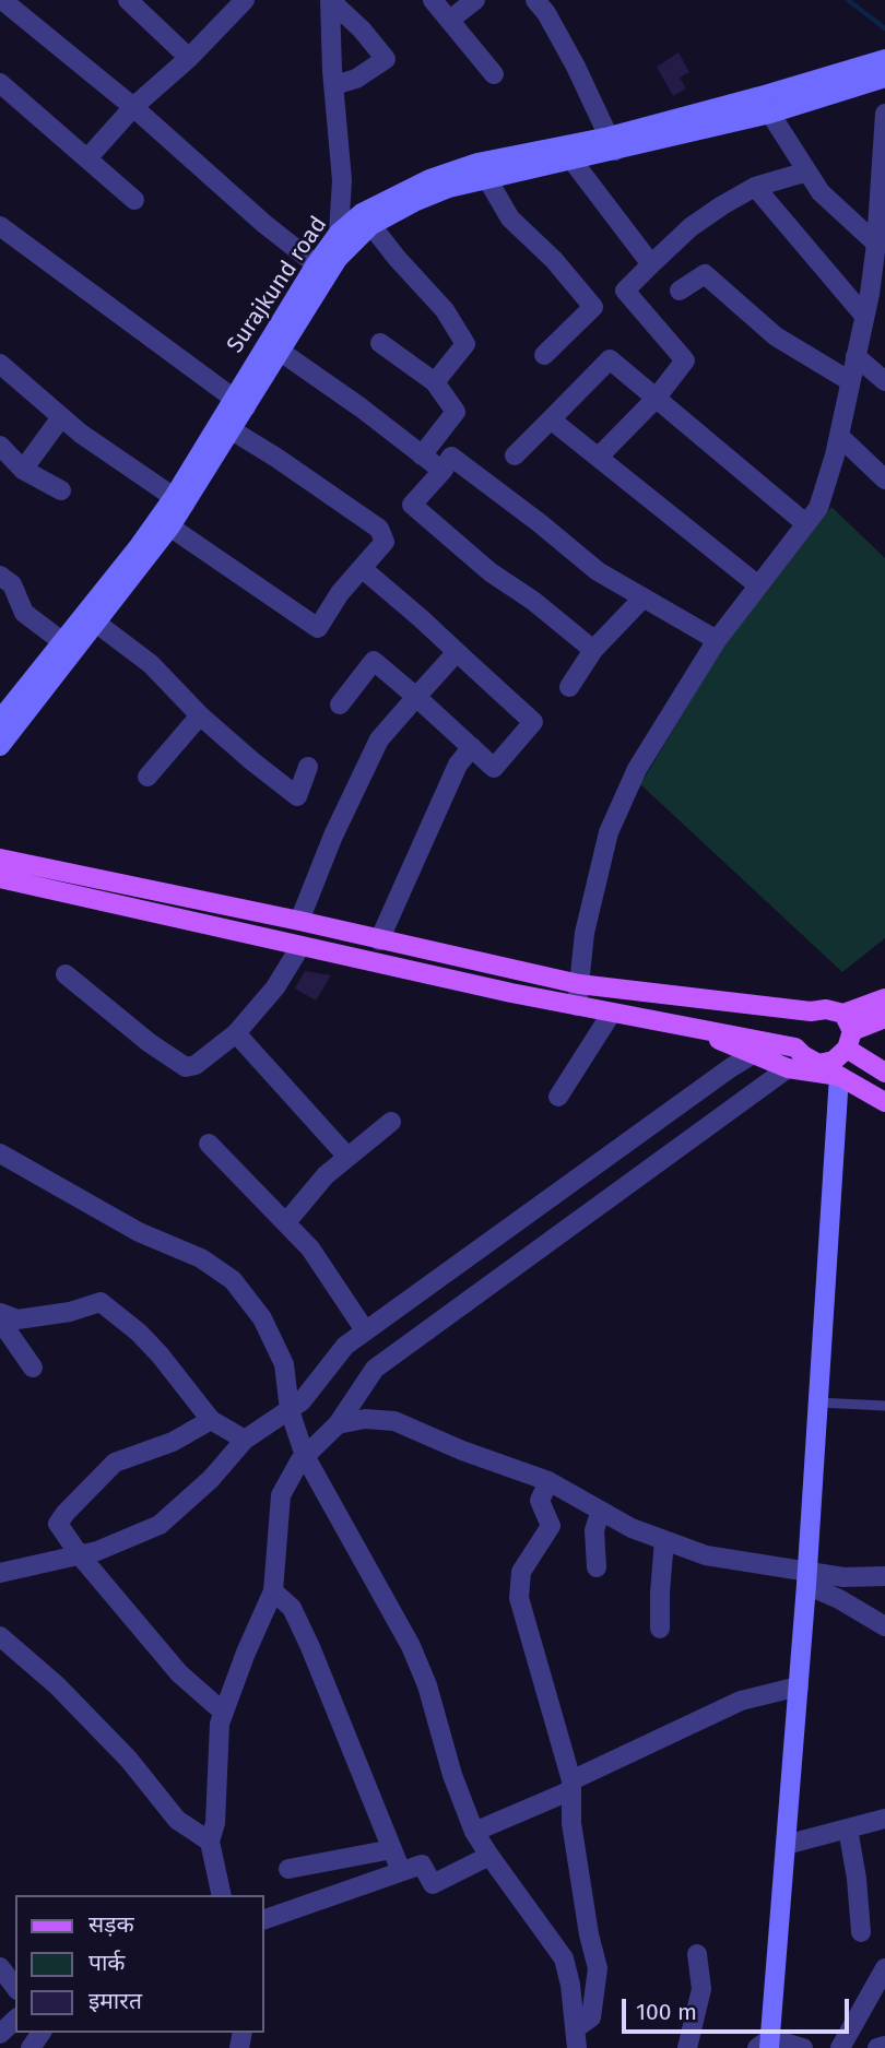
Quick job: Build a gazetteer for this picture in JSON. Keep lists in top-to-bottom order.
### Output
{
  "streets": {
    "street": ["Surajkund road"]
  },
  "legend": ["सड़क", "पार्क", "इमारत"],
  "scale_bar": "100 m"
}
